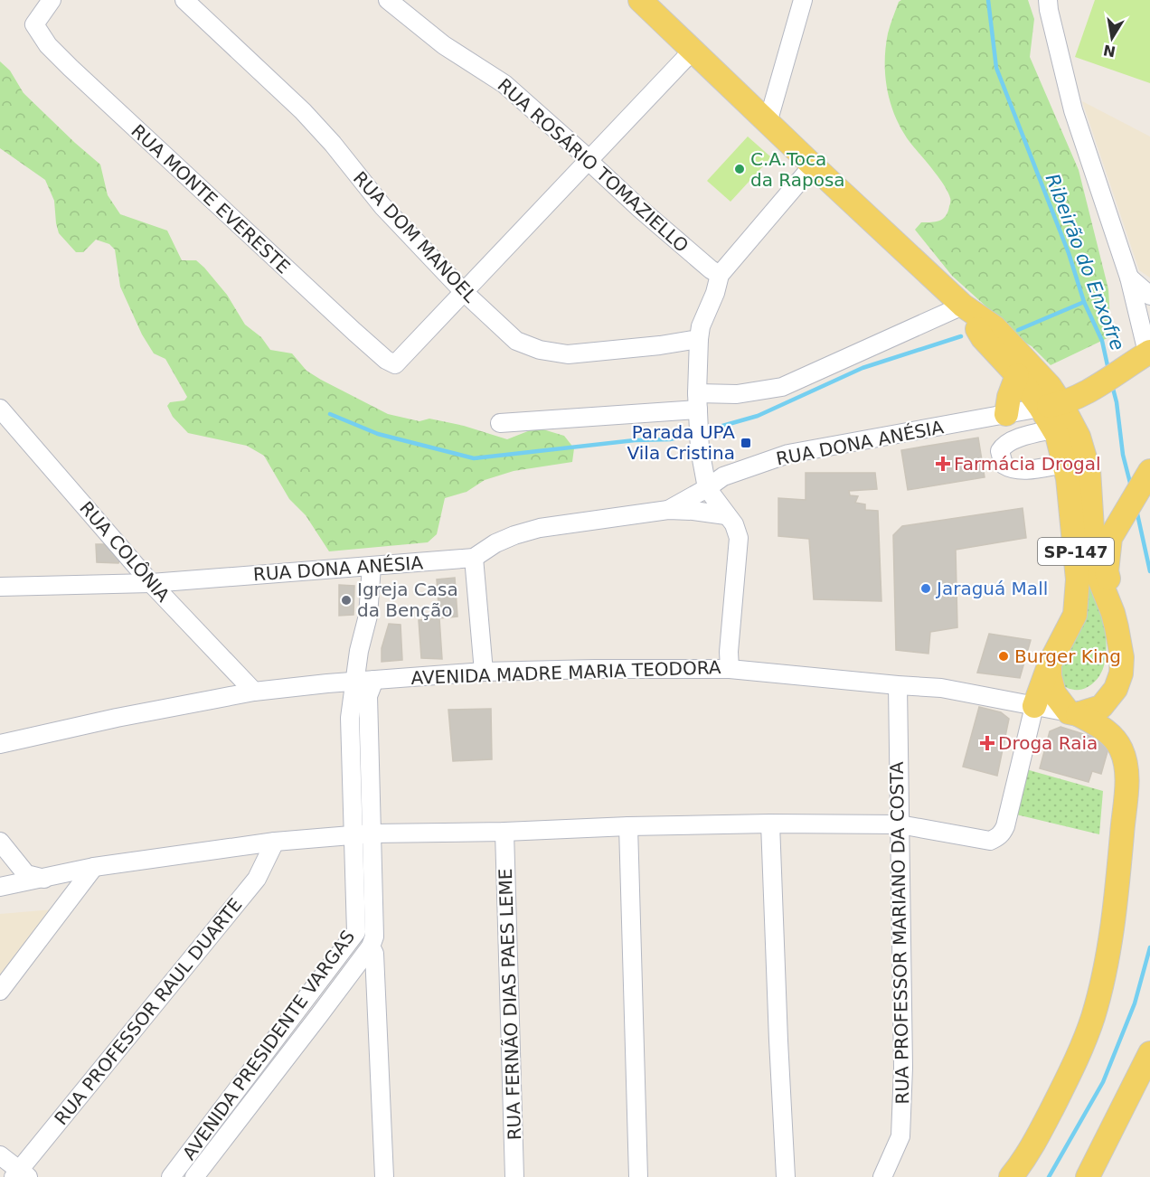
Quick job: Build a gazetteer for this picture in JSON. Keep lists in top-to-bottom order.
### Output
{
  "streets": {
    "main road": ["SP-147"],
    "street": [
      "RUA ROSÁRIO TOMAZIELLO",
      "RUA MONTE EVERESTE",
      "RUA DOM MANOEL",
      "RUA DONA ANÉSIA",
      "RUA COLÔNIA",
      "AVENIDA MADRE MARIA TEODORA",
      "RUA PROFESSOR MARIANO DA COSTA",
      "RUA FERNÃO DIAS PAES LEME",
      "RUA PROFESSOR RAUL DUARTE",
      "AVENIDA PRESIDENTE VARGAS"
    ]
  },
  "crossings": [
    ["RUA MONTE EVERESTE", "RUA DOM MANOEL"],
    ["RUA DONA ANÉSIA", "RUA COLÔNIA"],
    ["RUA DONA ANÉSIA", "SP-147"],
    ["RUA DONA ANÉSIA", "AVENIDA PRESIDENTE VARGAS"],
    ["RUA COLÔNIA", "AVENIDA MADRE MARIA TEODORA"],
    ["AVENIDA MADRE MARIA TEODORA", "RUA PROFESSOR MARIANO DA COSTA"],
    ["AVENIDA MADRE MARIA TEODORA", "AVENIDA PRESIDENTE VARGAS"]
  ],
  "water": ["Ribeirão do Enxofre"],
  "places": {
    "other": [
      "C.A.Toca da Raposa",
      "Jaraguá Mall",
      "Igreja Casa da Benção",
      "Burger King"
    ],
    "transit": ["Parada UPA Vila Cristina"],
    "health": ["Farmácia Drogal", "Droga Raia"]
  },
  "north": "bottom"
}
